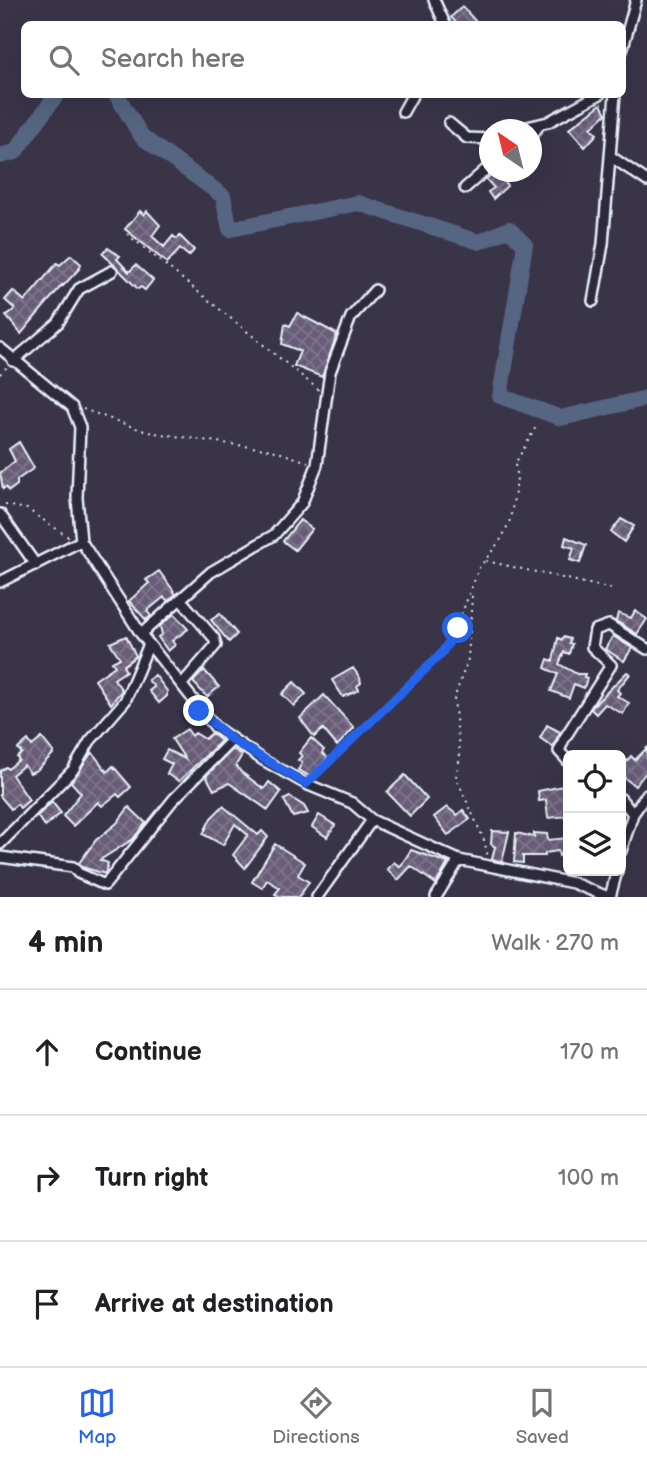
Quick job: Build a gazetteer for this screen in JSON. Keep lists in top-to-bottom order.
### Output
{
  "north": "top left",
  "page": {
    "search": "Search here",
    "heading": ["4 min", "Walk · 270 m"],
    "list": [
      ["Continue", "170 m"],
      ["Turn right", "100 m"],
      "Arrive at destination"
    ],
    "nav": ["Map", "Directions", "Saved"]
  }
}
